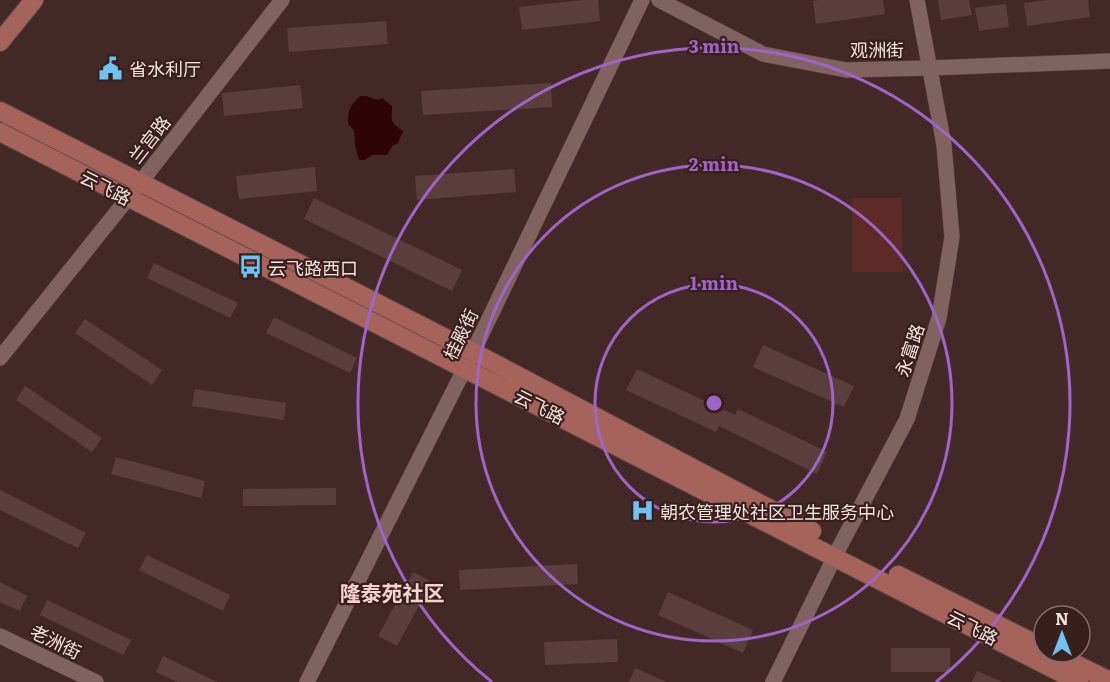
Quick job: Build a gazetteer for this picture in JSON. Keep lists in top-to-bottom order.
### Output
{
  "streets": {
    "main road": ["云飞路"],
    "street": [
      "观洲街",
      "兰宫路",
      "桂殿街",
      "永富路",
      "老洲街"
    ]
  },
  "crossings": [
    ["观洲街", "永富路"],
    ["兰宫路", "云飞路"],
    ["云飞路", "桂殿街"],
    ["云飞路", "永富路"]
  ],
  "districts": ["隆泰苑社区"],
  "places": {
    "public building": ["省水利厅"],
    "bus stop": ["云飞路西口"],
    "hospital": ["朝农管理处社区卫生服务中心"]
  },
  "north": "top",
  "rings": ["3 min", "2 min", "1 min"]
}
